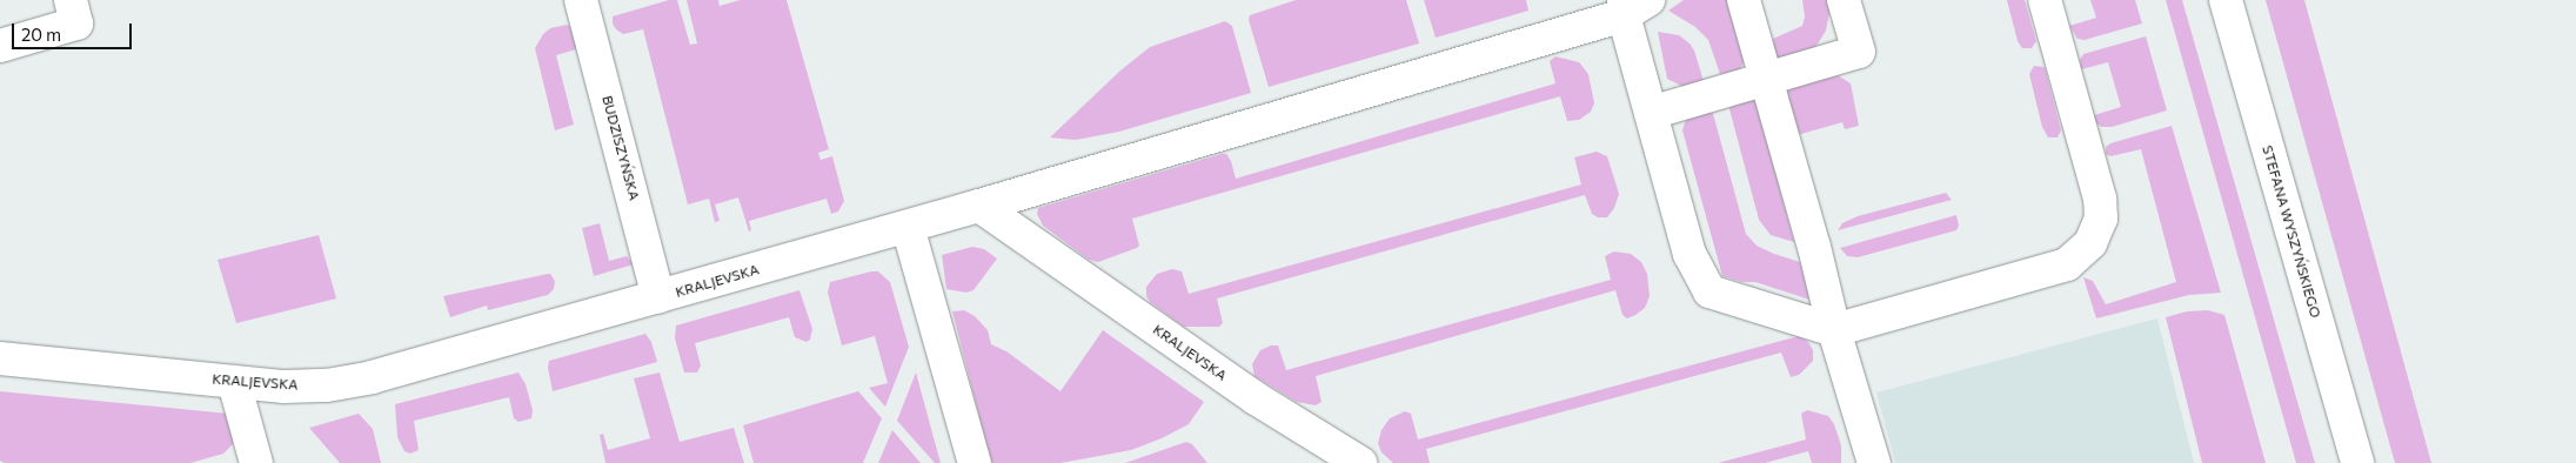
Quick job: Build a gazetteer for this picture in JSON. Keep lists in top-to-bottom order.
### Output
{
  "streets": {
    "street": ["BUDZISZYŃSKA", "STEFANA WYSZYŃSKIEGO", "KRALJEVSKA"]
  },
  "crossings": [
    ["BUDZISZYŃSKA", "KRALJEVSKA"]
  ],
  "scale_bar": "20 m"
}
